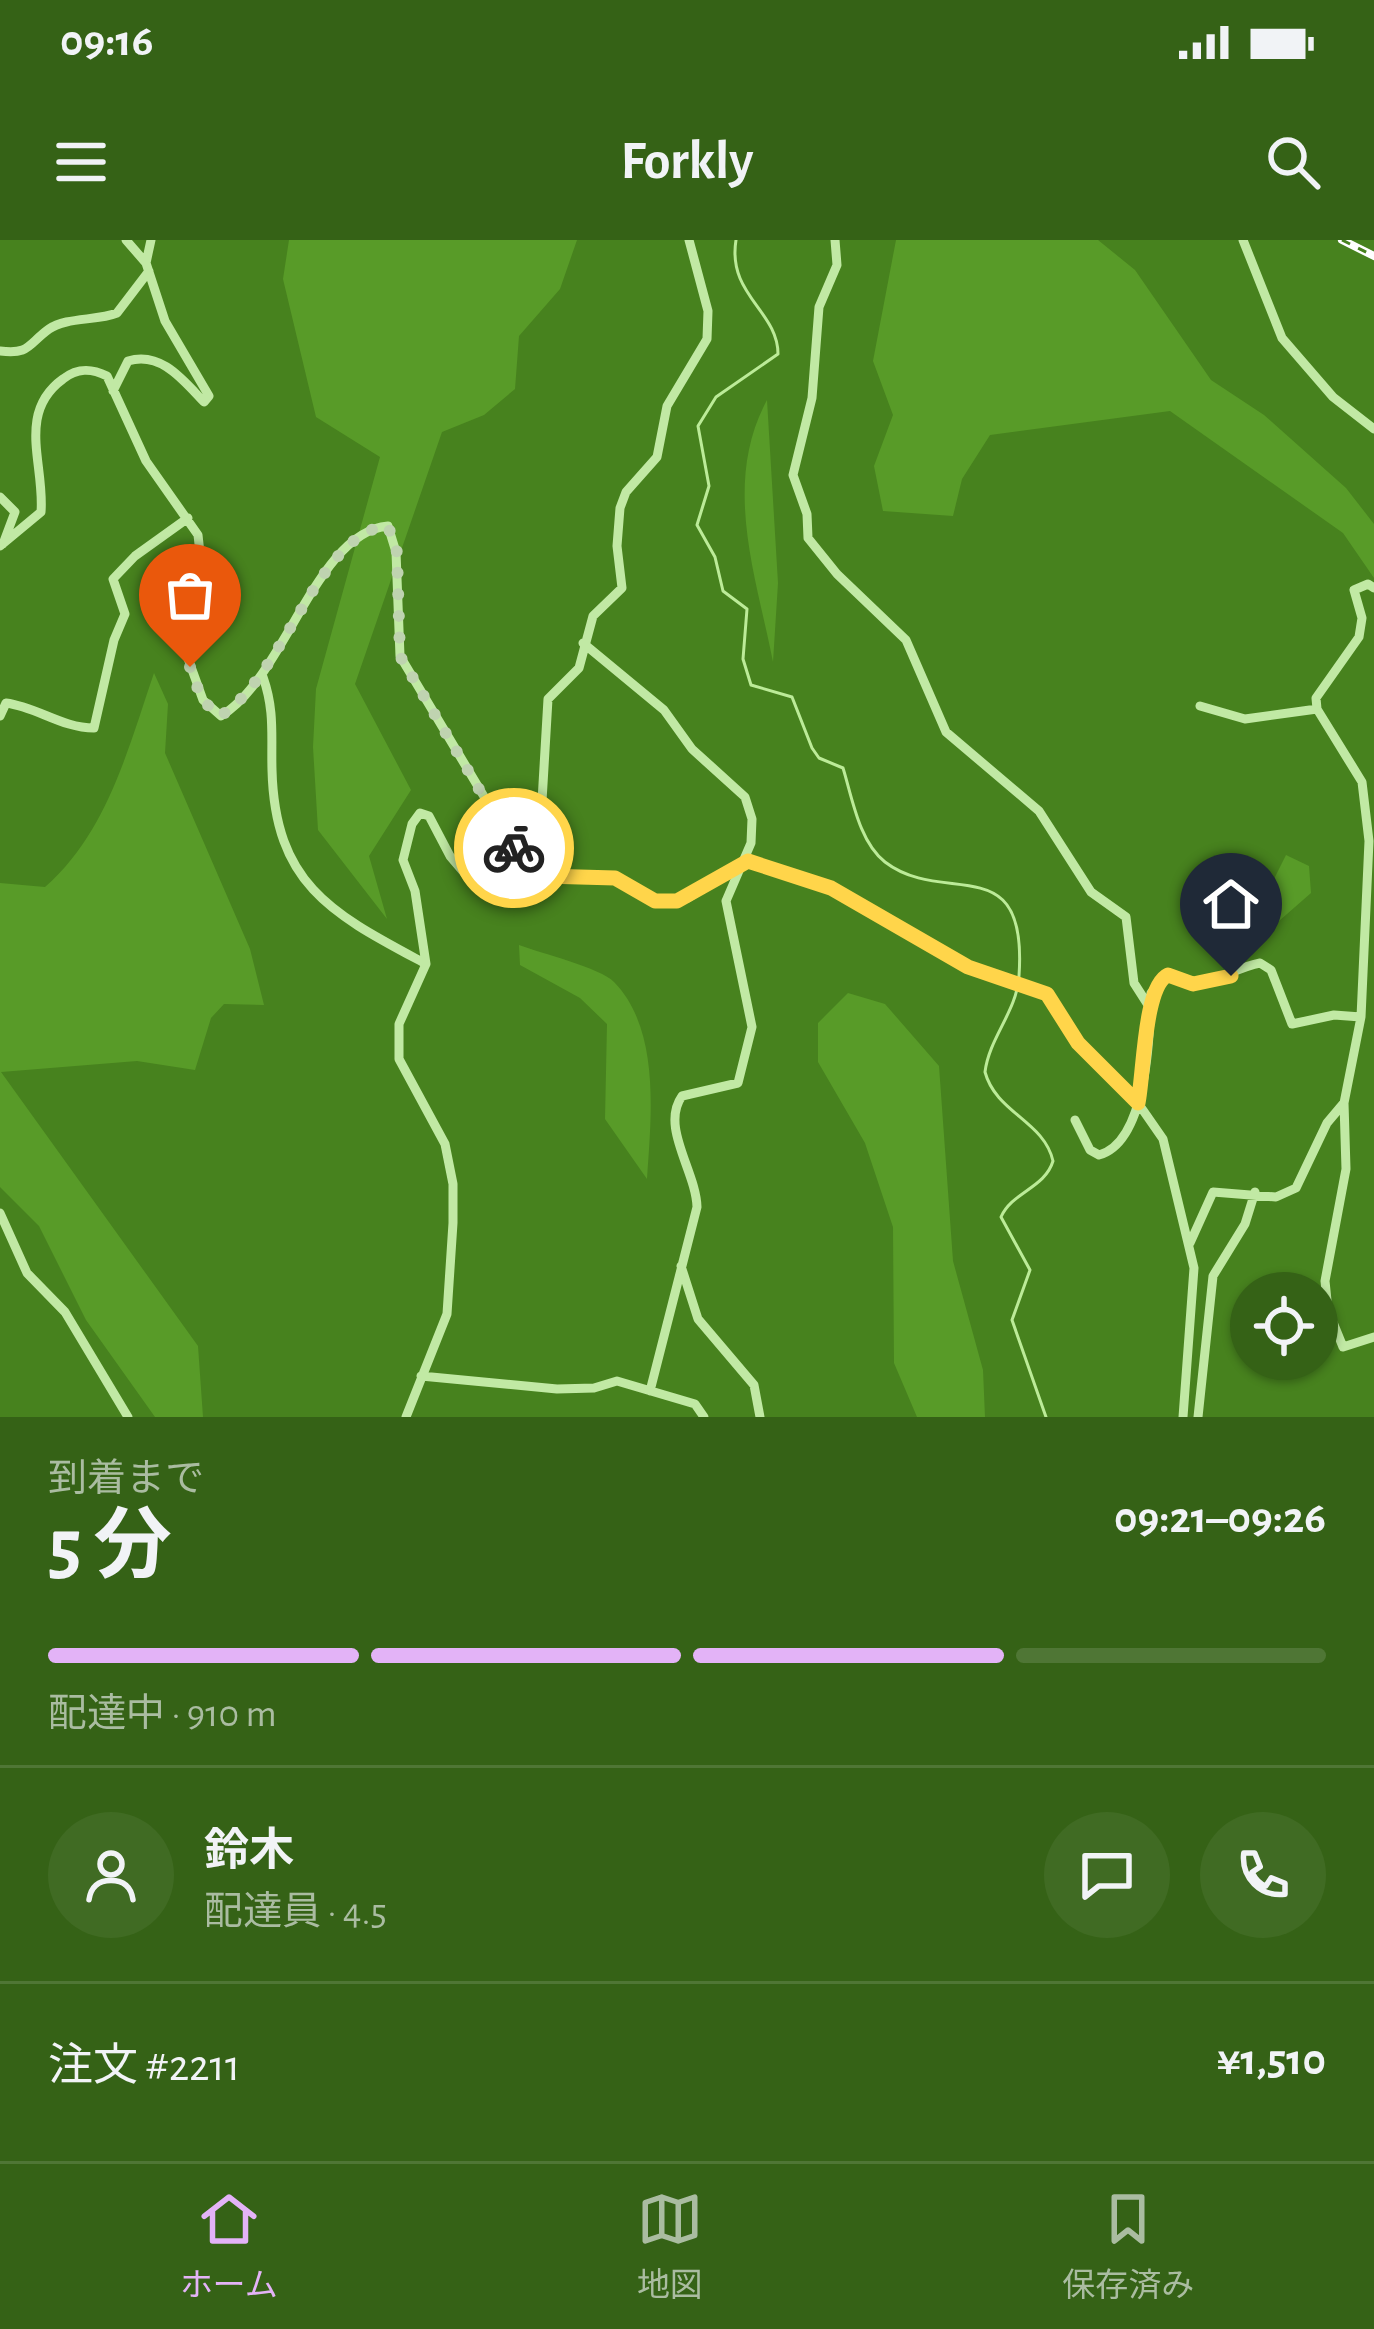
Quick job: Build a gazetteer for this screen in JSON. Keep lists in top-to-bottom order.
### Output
{
  "page": {
    "status": "09:16",
    "header": "Forkly",
    "heading": ["5 分", "到着まで", "09:21–09:26"],
    "panel": [
      "鈴木",
      "配達員 · 4.5",
      "注文 #2211",
      "¥1,510"
    ],
    "bar": "配達中 · 910 m",
    "tabs": ["ホーム", "地図", "保存済み"]
  }
}
